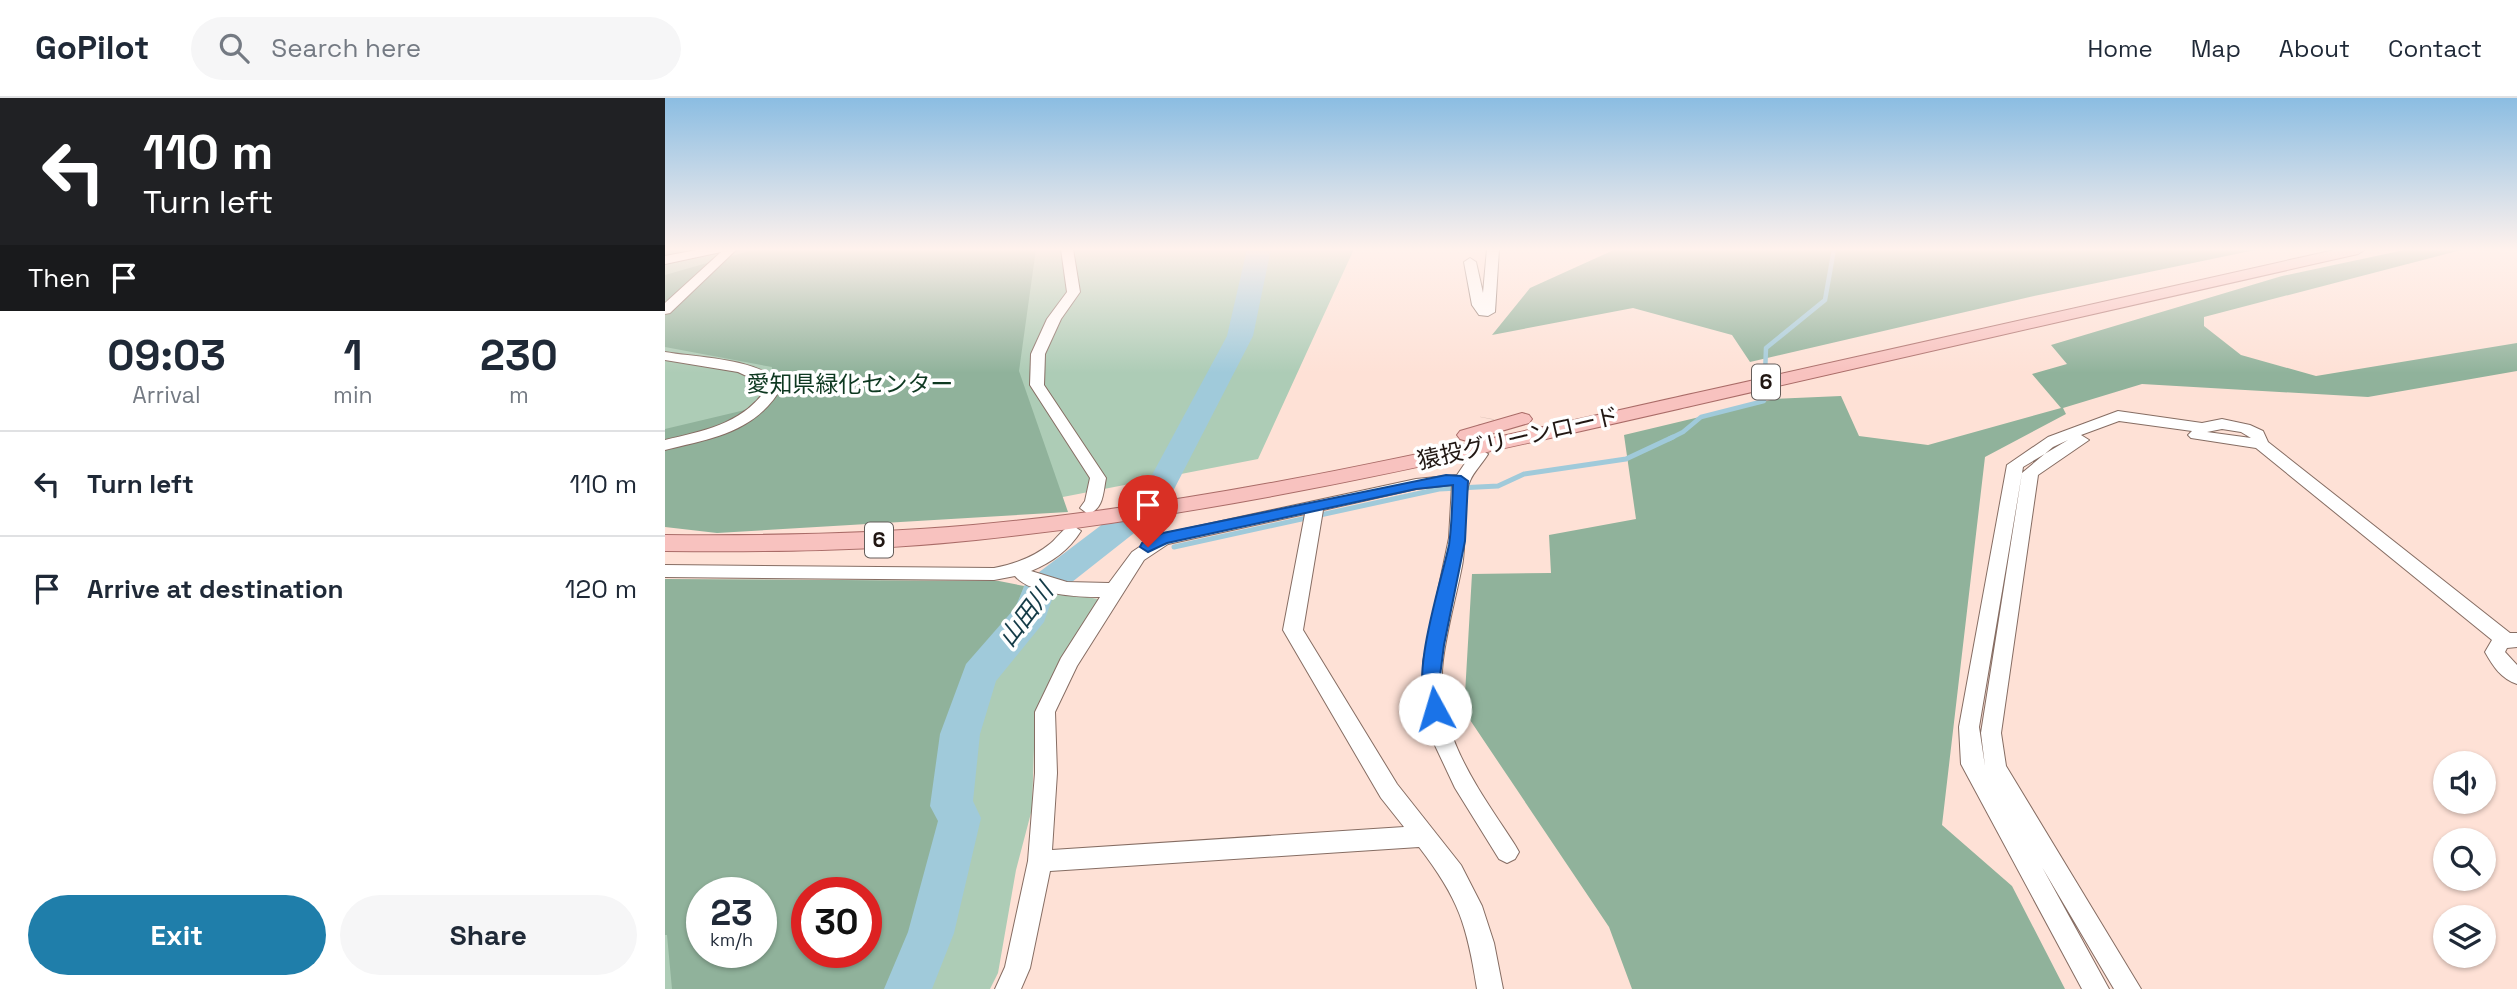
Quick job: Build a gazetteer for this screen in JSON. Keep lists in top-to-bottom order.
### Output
{
  "streets": {
    "main road": ["6", "猿投グリーンロード"]
  },
  "crossings": [
    ["6", "猿投グリーンロード"]
  ],
  "water": ["山田川"],
  "parks": ["愛知県緑化センター"],
  "page": {
    "header": "GoPilot",
    "search": "Search here",
    "nav": [
      "Home",
      "Map",
      "About",
      "Contact"
    ],
    "turn": ["110 m", "Turn left"],
    "then": "Then",
    "eta": [
      "09:03",
      "Arrival",
      "1",
      "min",
      "230",
      "m"
    ],
    "list": [
      {
        "name": "Turn left",
        "value": "110 m"
      },
      {
        "name": "Arrive at destination",
        "value": "120 m"
      }
    ],
    "speed": "23 km/h",
    "limit": "30",
    "buttons": ["Exit", "Share"]
  }
}
